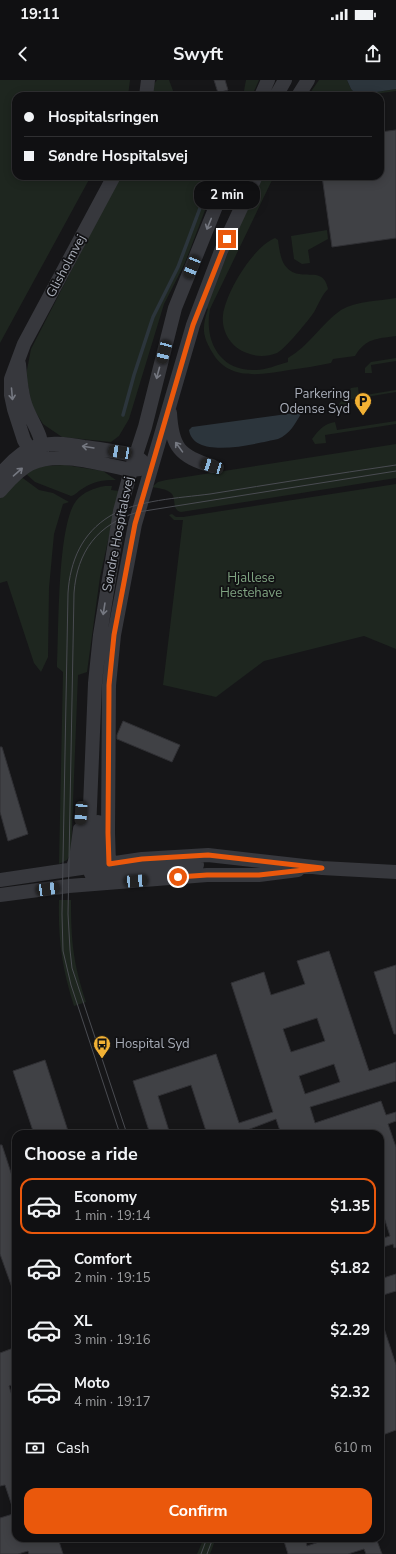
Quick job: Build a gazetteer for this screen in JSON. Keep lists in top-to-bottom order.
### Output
{
  "streets": {
    "street": ["Glisholmvej", "Søndre Hospitalsvej"]
  },
  "parks": ["Hjallese Hestehave"],
  "places": {
    "parking": ["Parkering Odense Syd"],
    "bus stop": ["Hospital Syd"]
  },
  "page": {
    "status": "19:11",
    "header": "Swyft",
    "banner": ["Hospitalsringen", "Søndre Hospitalsvej"],
    "bubble": "2 min",
    "heading": "Choose a ride",
    "list": [
      {
        "name": "Economy",
        "note": "1 min · 19:14",
        "value": "$1.35"
      },
      {
        "name": "Comfort",
        "note": "2 min · 19:15",
        "value": "$1.82"
      },
      {
        "name": "XL",
        "note": "3 min · 19:16",
        "value": "$2.29"
      },
      {
        "name": "Moto",
        "note": "4 min · 19:17",
        "value": "$2.32"
      }
    ],
    "pay": ["Cash", "610 m"],
    "buttons": "Confirm"
  }
}
